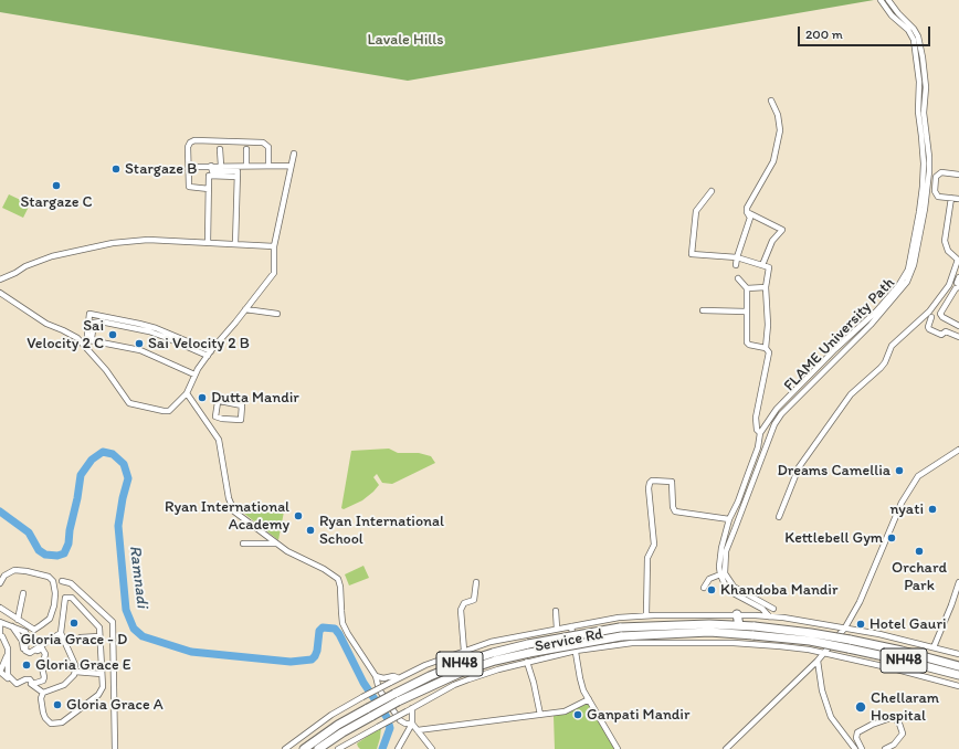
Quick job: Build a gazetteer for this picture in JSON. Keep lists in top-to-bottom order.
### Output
{
  "streets": {
    "highway": ["NH48"],
    "street": ["FLAME University Path", "Service Rd"]
  },
  "water": ["Ramnadi"],
  "parks": ["Lavale Hills"],
  "places": [
    "Stargaze B",
    "Stargaze C",
    "Sai Velocity 2 C",
    "Sai Velocity 2 B",
    "Dutta Mandir",
    "Dreams Camellia",
    "nyati",
    "Ryan International Academy",
    "Ryan International School",
    "Kettlebell Gym",
    "Orchard Park",
    "Khandoba Mandir",
    "Gloria Grace - D",
    "Hotel Gauri",
    "Gloria Grace E",
    "Gloria Grace A",
    "Chellaram Hospital",
    "Ganpati Mandir"
  ],
  "scale_bar": "200 m"
}
